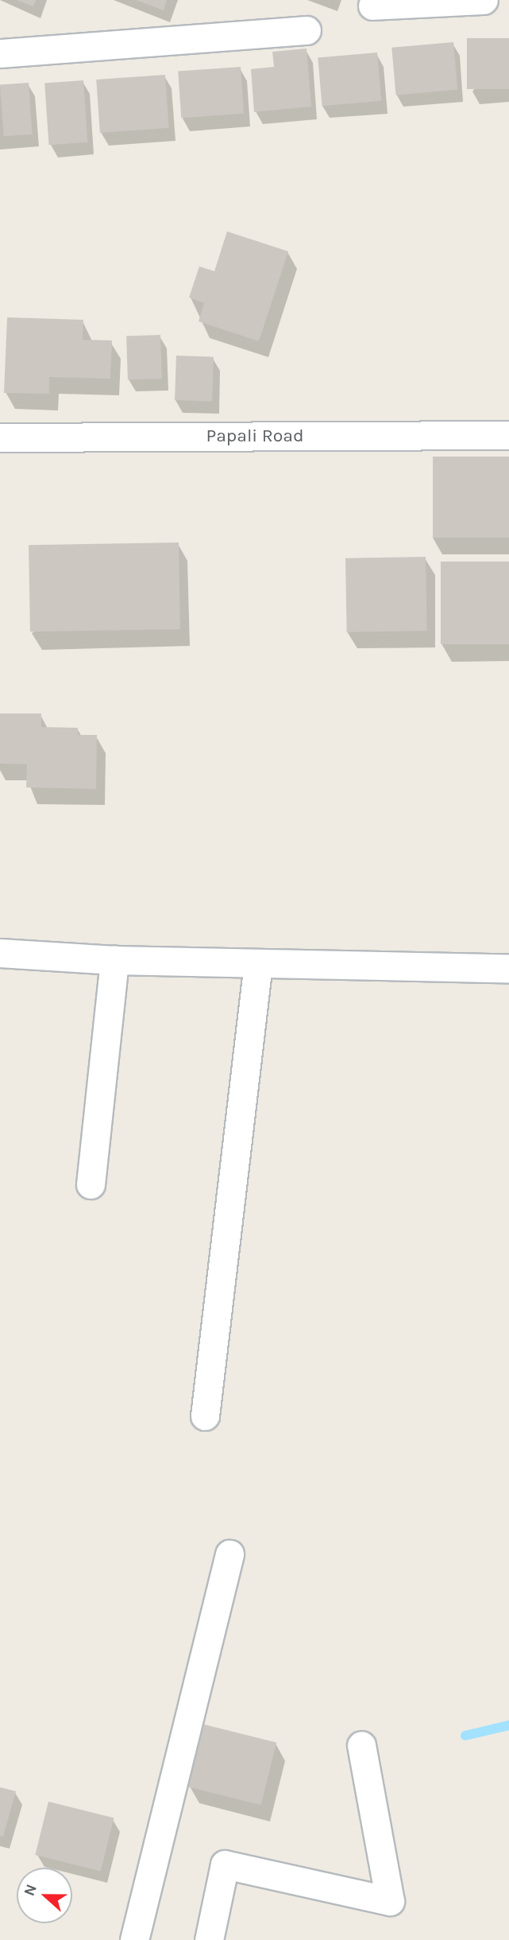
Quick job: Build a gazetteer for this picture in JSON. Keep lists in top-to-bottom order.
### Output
{
  "streets": {
    "street": ["Papali Road"]
  },
  "north": "left"
}
